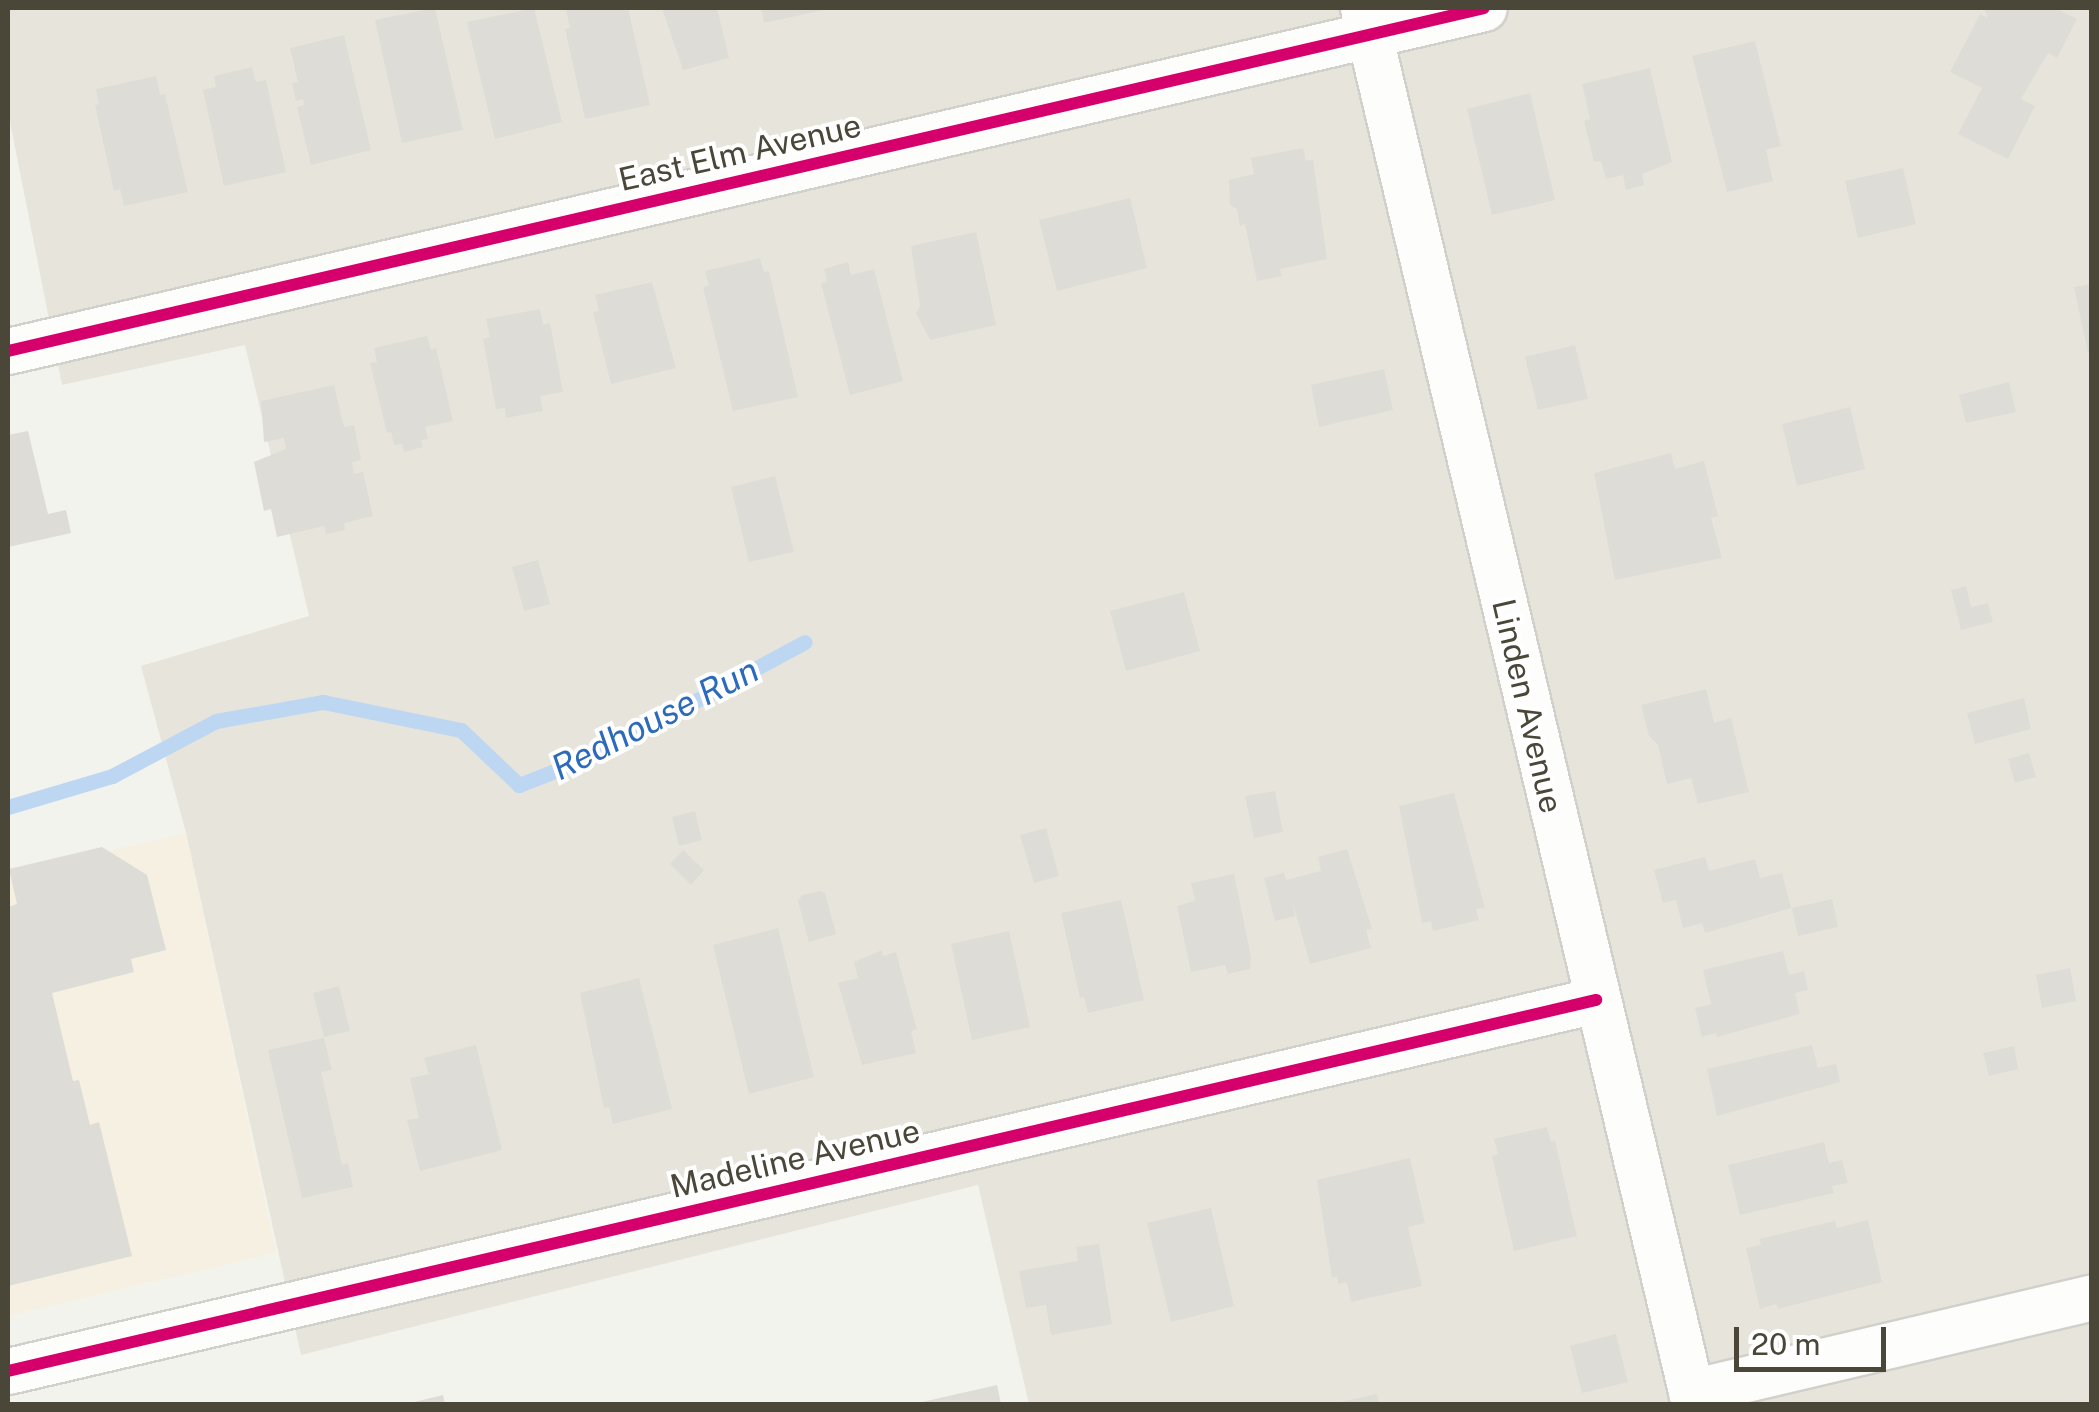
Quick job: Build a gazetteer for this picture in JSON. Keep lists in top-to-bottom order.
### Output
{
  "streets": {
    "street": ["East Elm Avenue", "Linden Avenue", "Madeline Avenue"]
  },
  "crossings": [
    ["East Elm Avenue", "Linden Avenue"],
    ["Linden Avenue", "Madeline Avenue"]
  ],
  "water": ["Redhouse Run"],
  "scale_bar": "20 m"
}
